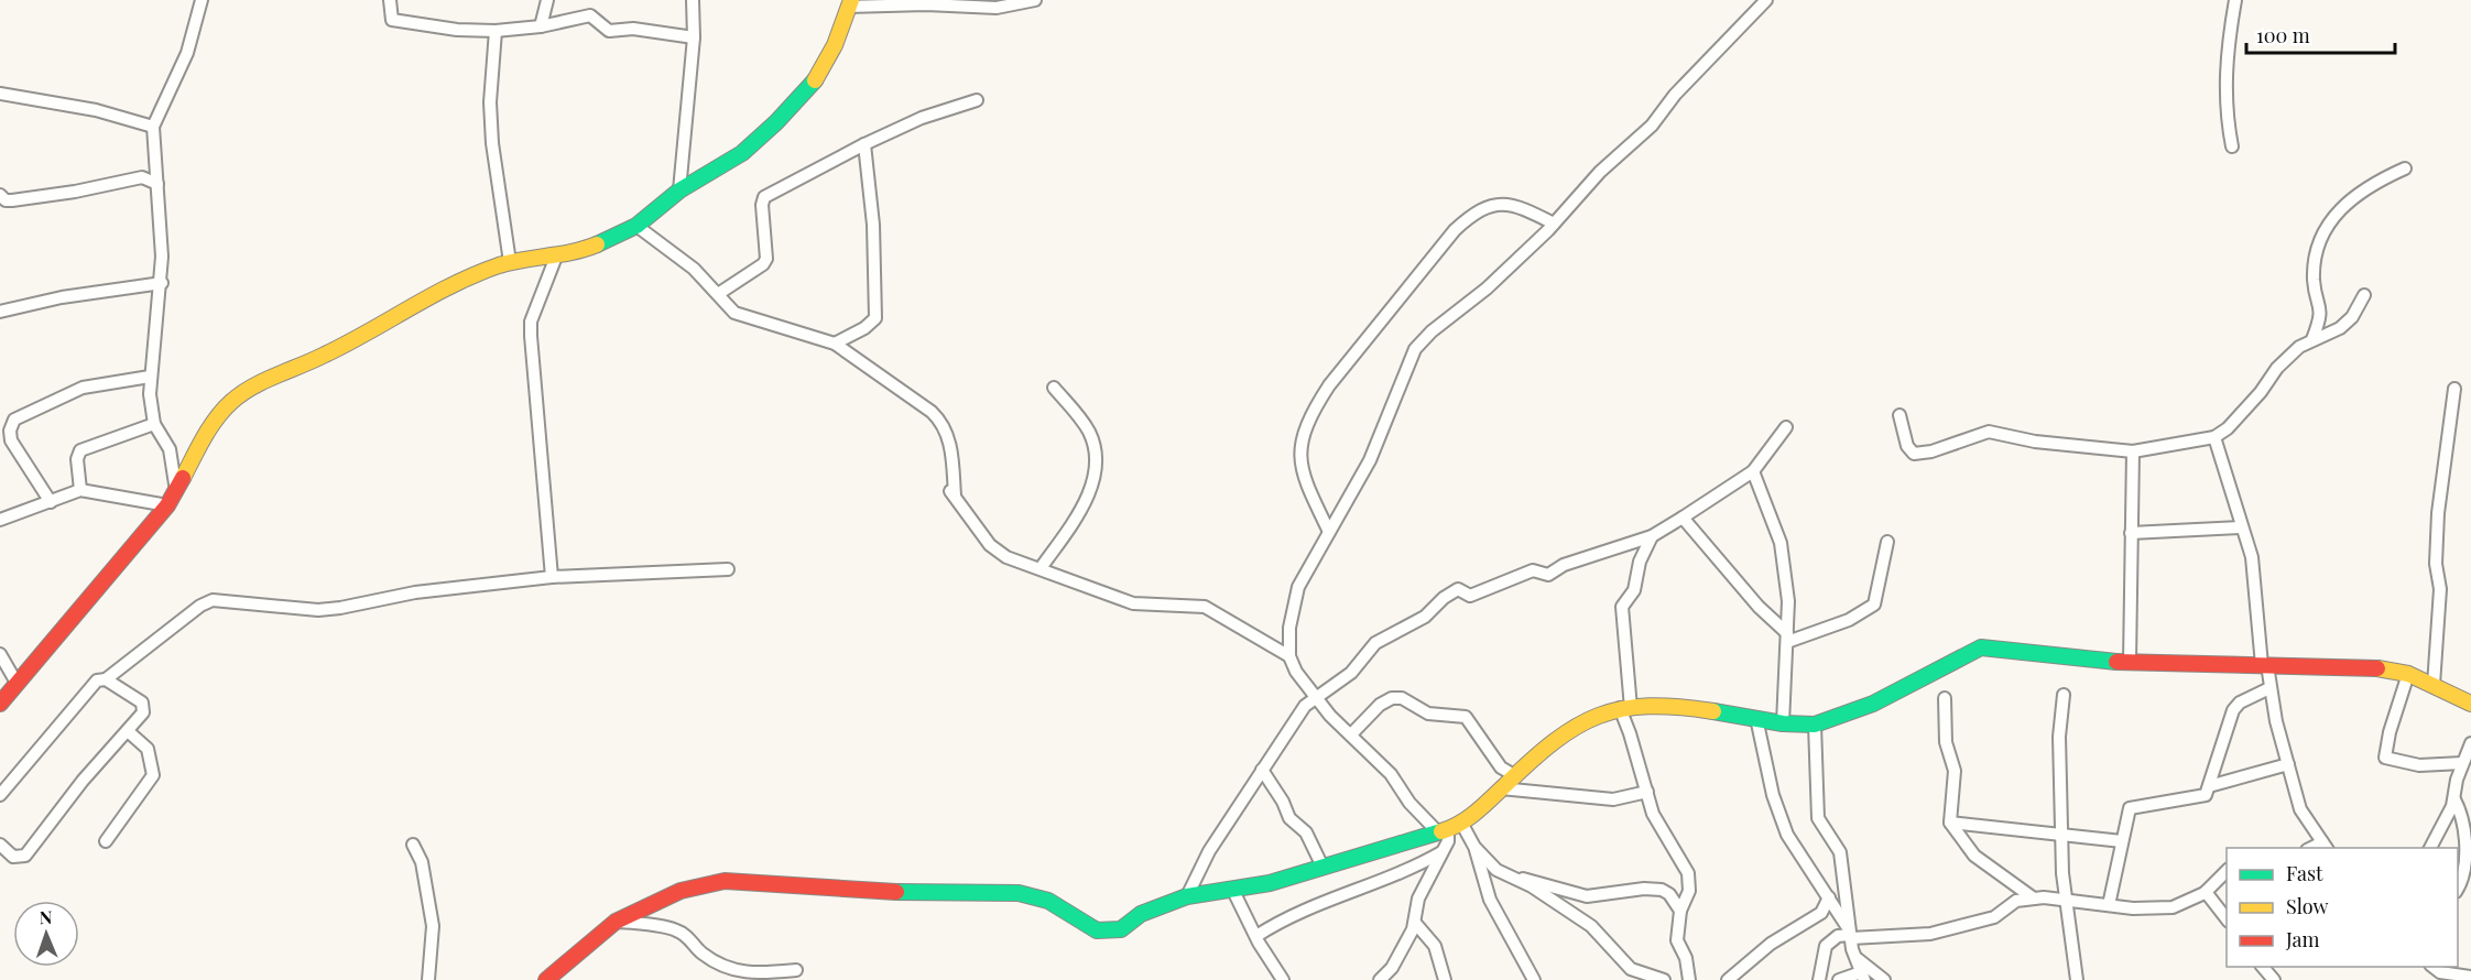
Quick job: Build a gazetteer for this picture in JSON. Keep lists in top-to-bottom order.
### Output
{
  "legend": ["Fast", "Slow", "Jam"],
  "scale_bar": "100 m",
  "north": "top"
}
